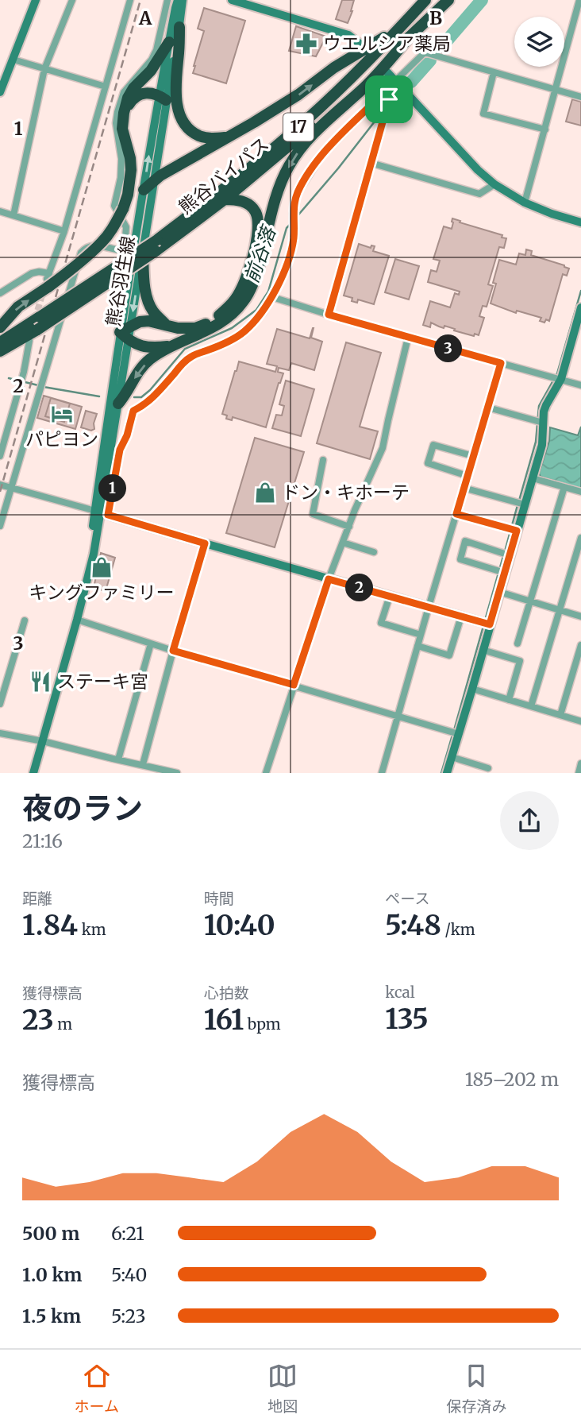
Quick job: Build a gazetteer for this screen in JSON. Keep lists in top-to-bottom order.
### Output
{
  "streets": {
    "highway": ["17", "熊谷バイパス"],
    "street": ["熊谷羽生線"]
  },
  "water": ["前谷落"],
  "places": {
    "pharmacy": ["ウエルシア薬局"],
    "hotel": ["パピヨン"],
    "shop": ["ドン・キホーテ", "キングファミリー"],
    "restaurant": ["ステーキ宮"]
  },
  "page": {
    "pins": ["3", "1", "2"],
    "heading": ["夜のラン", "21:16"],
    "stats": [
      ["距離", "1.84 km"],
      ["時間", "10:40"],
      ["ペース", "5:48 /km"],
      ["獲得標高", "23 m"],
      ["心拍数", "161 bpm"],
      ["kcal", "135"]
    ],
    "chart": ["獲得標高", "185–202 m"],
    "list": [
      {
        "name": "500 m",
        "note": "6:21"
      },
      {
        "name": "1.0 km",
        "note": "5:40"
      },
      {
        "name": "1.5 km",
        "note": "5:23"
      }
    ],
    "tabs": ["ホーム", "地図", "保存済み"]
  },
  "grid": {
    "columns": ["A", "B"],
    "rows": ["1", "2", "3"]
  }
}
